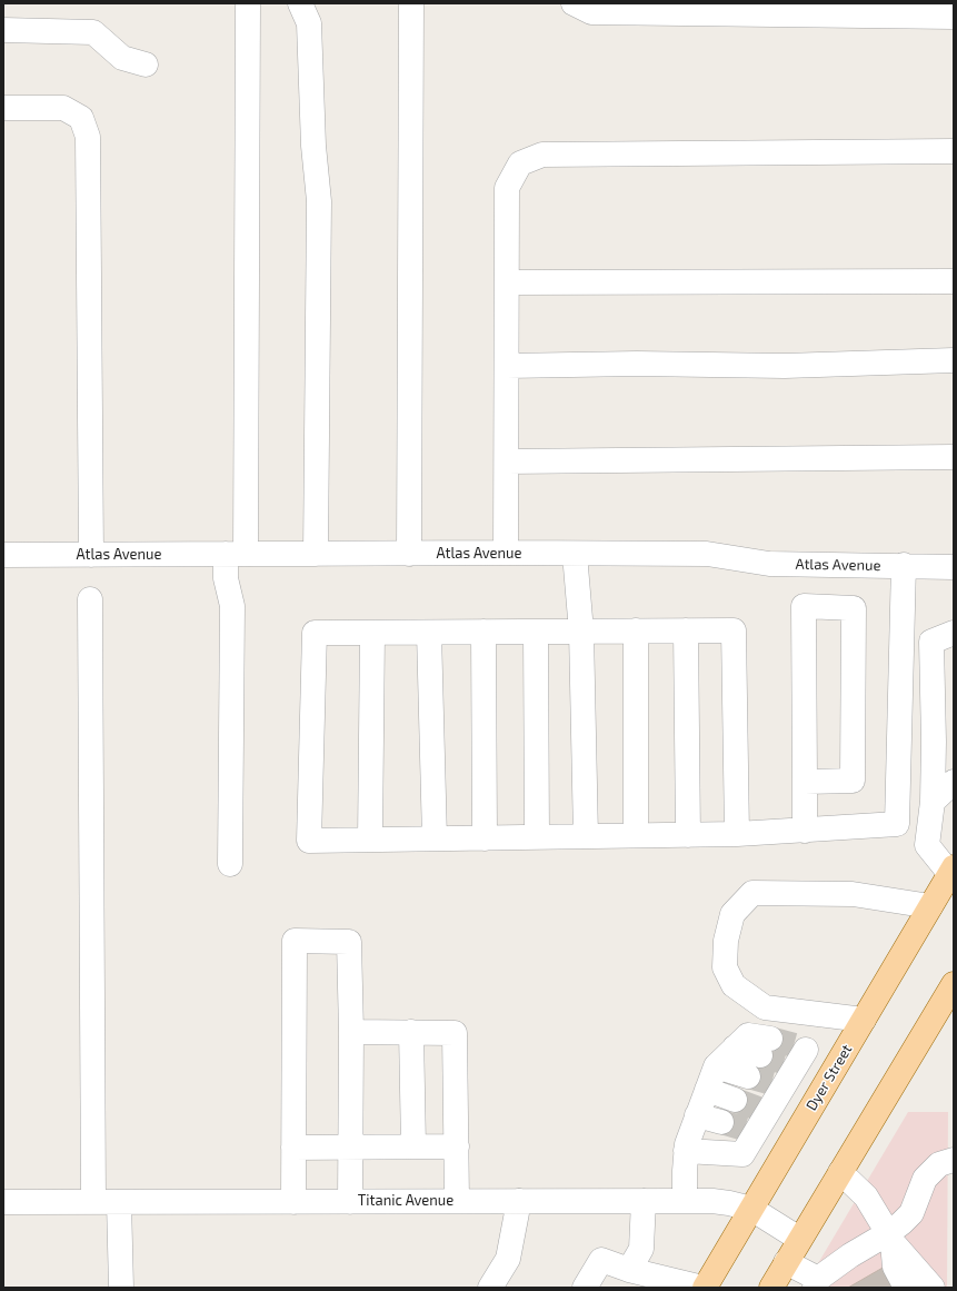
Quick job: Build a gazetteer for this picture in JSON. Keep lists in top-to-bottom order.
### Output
{
  "streets": {
    "main road": ["Dyer Street"],
    "street": ["Atlas Avenue", "Titanic Avenue"]
  },
  "crossings": [
    ["Dyer Street", "Titanic Avenue"]
  ]
}
